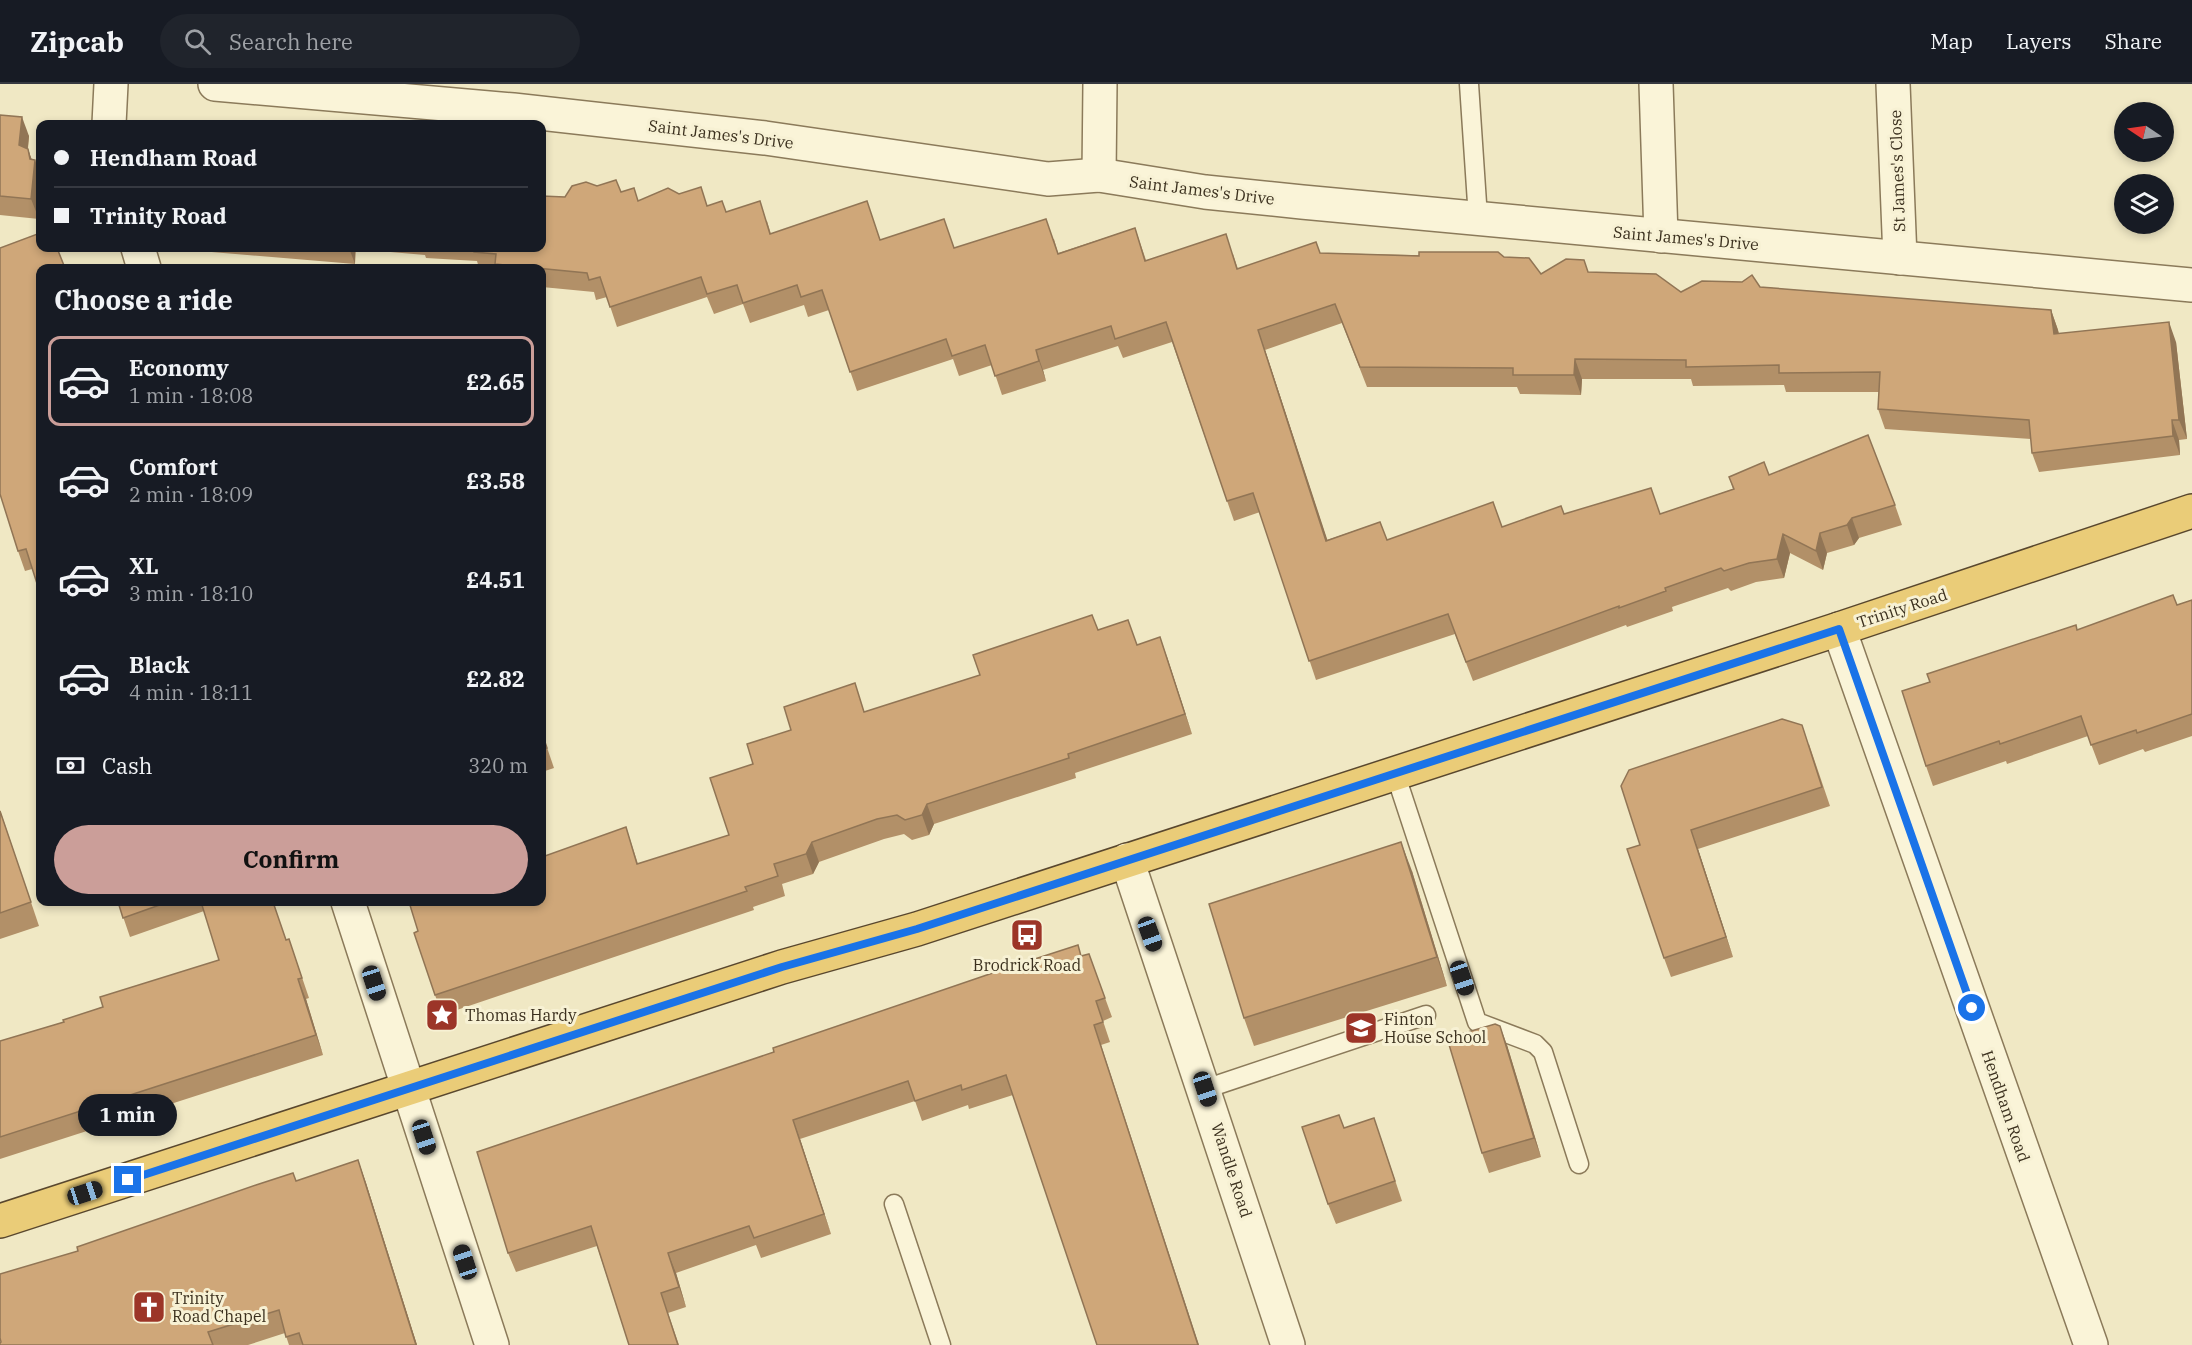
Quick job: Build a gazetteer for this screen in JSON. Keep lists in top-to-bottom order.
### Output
{
  "streets": {
    "highway": ["Trinity Road"],
    "street": [
      "Saint James's Drive",
      "St James's Close",
      "Hendham Road",
      "Wandle Road"
    ]
  },
  "crossings": [
    ["Saint James's Drive", "St James's Close"],
    ["Trinity Road", "Hendham Road"],
    ["Trinity Road", "Wandle Road"]
  ],
  "places": {
    "bus stop": ["Brodrick Road"],
    "place": ["Thomas Hardy"],
    "school or university": ["Finton House School"],
    "church": ["Trinity Road Chapel"]
  },
  "north": "left",
  "page": {
    "header": "Zipcab",
    "search": "Search here",
    "nav": ["Map", "Layers", "Share"],
    "banner": ["Hendham Road", "Trinity Road"],
    "heading": "Choose a ride",
    "list": [
      {
        "name": "Economy",
        "note": "1 min · 18:08",
        "value": "£2.65"
      },
      {
        "name": "Comfort",
        "note": "2 min · 18:09",
        "value": "£3.58"
      },
      {
        "name": "XL",
        "note": "3 min · 18:10",
        "value": "£4.51"
      },
      {
        "name": "Black",
        "note": "4 min · 18:11",
        "value": "£2.82"
      }
    ],
    "pay": ["Cash", "320 m"],
    "buttons": "Confirm",
    "bubble": "1 min"
  }
}
